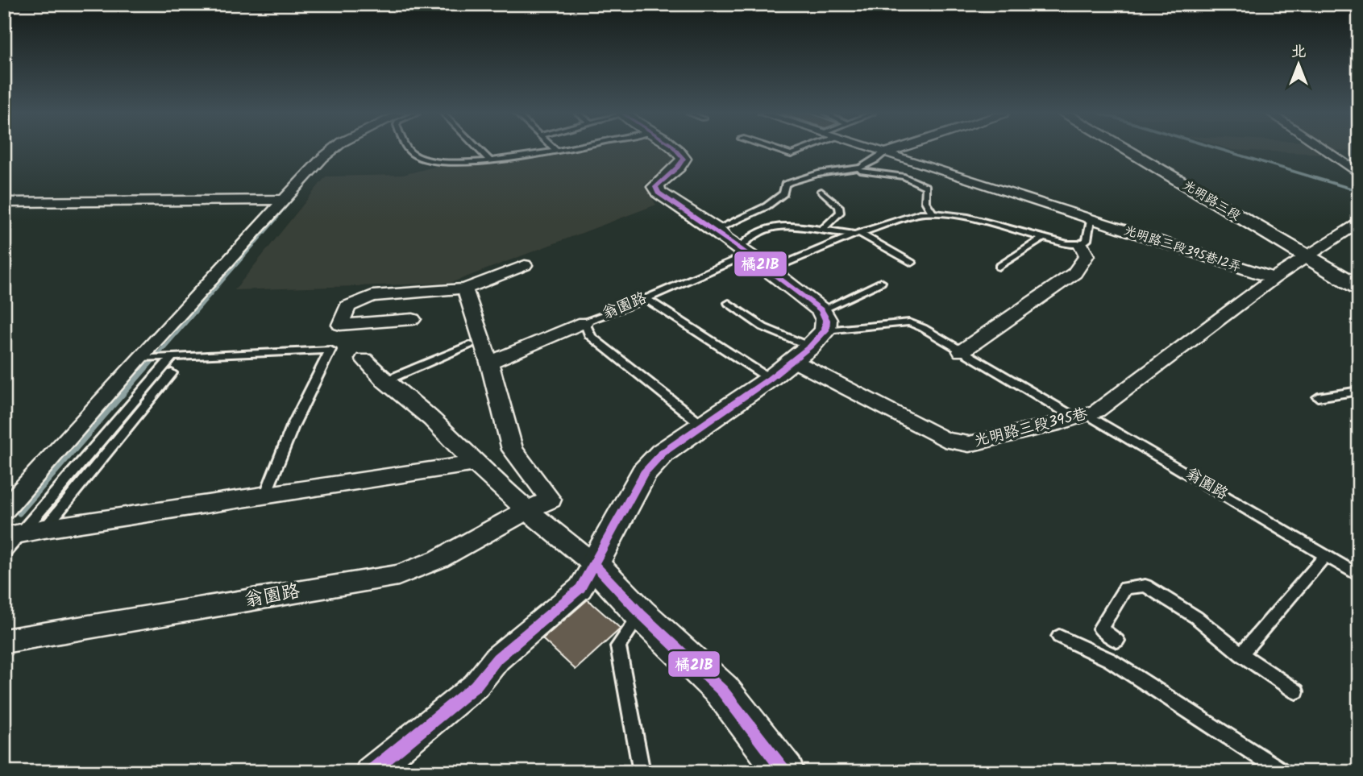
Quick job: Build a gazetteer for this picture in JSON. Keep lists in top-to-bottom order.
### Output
{
  "streets": {
    "street": [
      "光明路三段",
      "光明路三段395巷12弄",
      "翁園路",
      "光明路三段395巷"
    ]
  },
  "crossings": [
    ["光明路三段", "光明路三段395巷"],
    ["光明路三段395巷12弄", "光明路三段395巷"],
    ["翁園路", "光明路三段395巷"]
  ],
  "lines": ["transit line 橘21B"],
  "north": "top"
}
